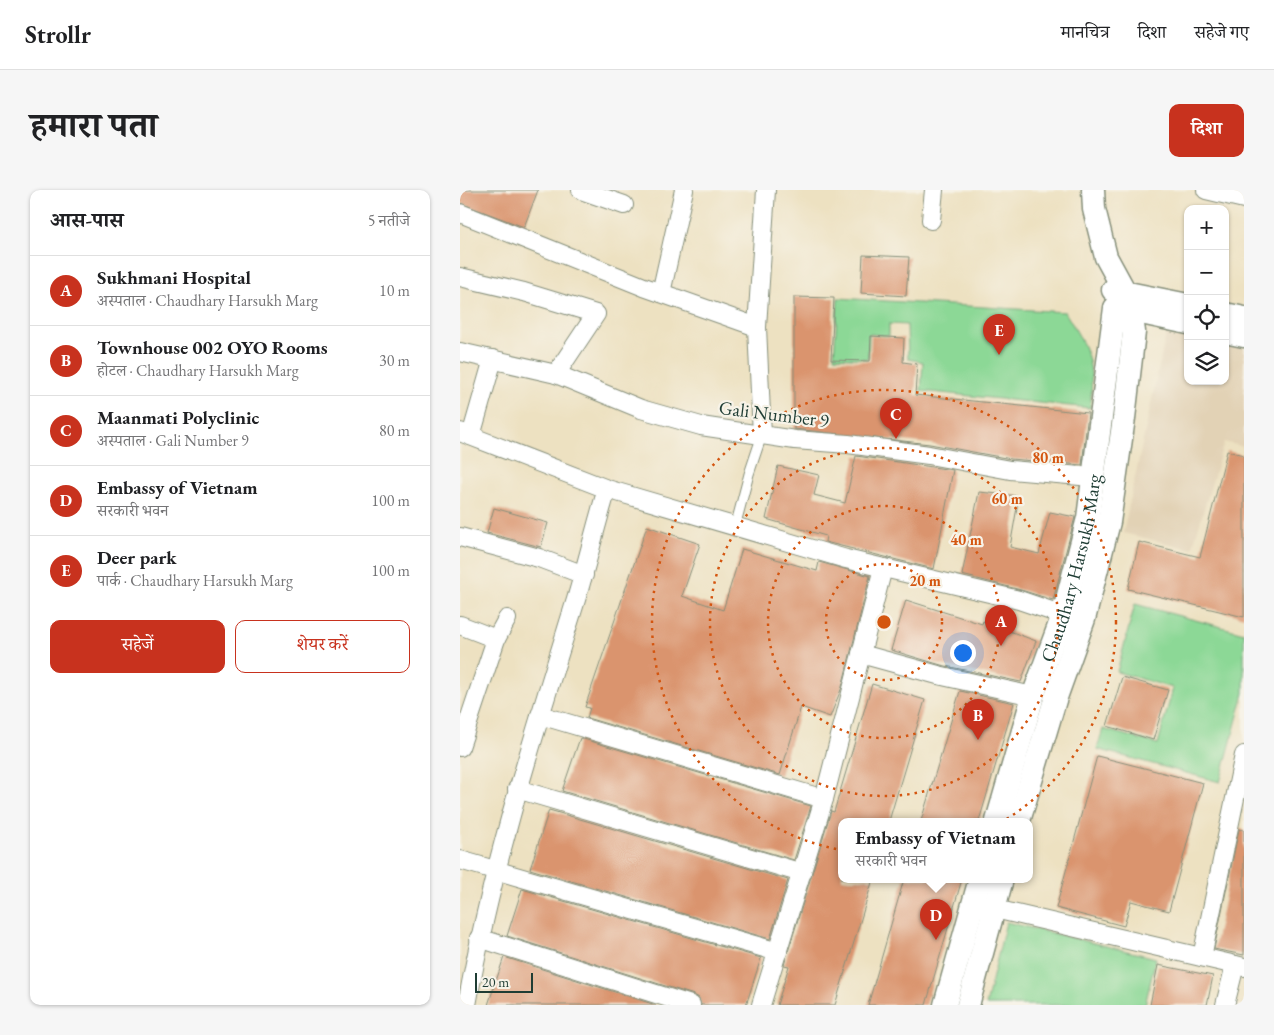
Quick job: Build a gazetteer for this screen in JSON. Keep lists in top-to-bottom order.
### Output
{
  "streets": {
    "street": ["Gali Number 9", "Chaudhary Harsukh Marg"]
  },
  "crossings": [
    ["Gali Number 9", "Chaudhary Harsukh Marg"]
  ],
  "scale_bar": "20 m",
  "page": {
    "header": "Strollr",
    "nav": ["मानचित्र", "दिशा", "सहेजे गए"],
    "title": "हमारा पता",
    "buttons": [
      "दिशा",
      ["सहेजें", "शेयर करें"]
    ],
    "heading": ["आस-पास", "5 नतीजे"],
    "map_buttons": ["+", "−"],
    "list": [
      {
        "mark": "A",
        "name": "Sukhmani Hospital",
        "note": "अस्पताल · Chaudhary Harsukh Marg",
        "value": "10 m"
      },
      {
        "mark": "B",
        "name": "Townhouse 002 OYO Rooms",
        "note": "होटल · Chaudhary Harsukh Marg",
        "value": "30 m"
      },
      {
        "mark": "C",
        "name": "Maanmati Polyclinic",
        "note": "अस्पताल · Gali Number 9",
        "value": "80 m"
      },
      {
        "mark": "D",
        "name": "Embassy of Vietnam",
        "note": "सरकारी भवन",
        "value": "100 m"
      },
      {
        "mark": "E",
        "name": "Deer park",
        "note": "पार्क · Chaudhary Harsukh Marg",
        "value": "100 m"
      }
    ],
    "pins": [
      "E",
      "C",
      "A",
      "B",
      "D"
    ],
    "popup": ["Embassy of Vietnam", "सरकारी भवन"],
    "scale": "20 m"
  },
  "rings": [
    "80 m",
    "60 m",
    "40 m",
    "20 m"
  ]
}
